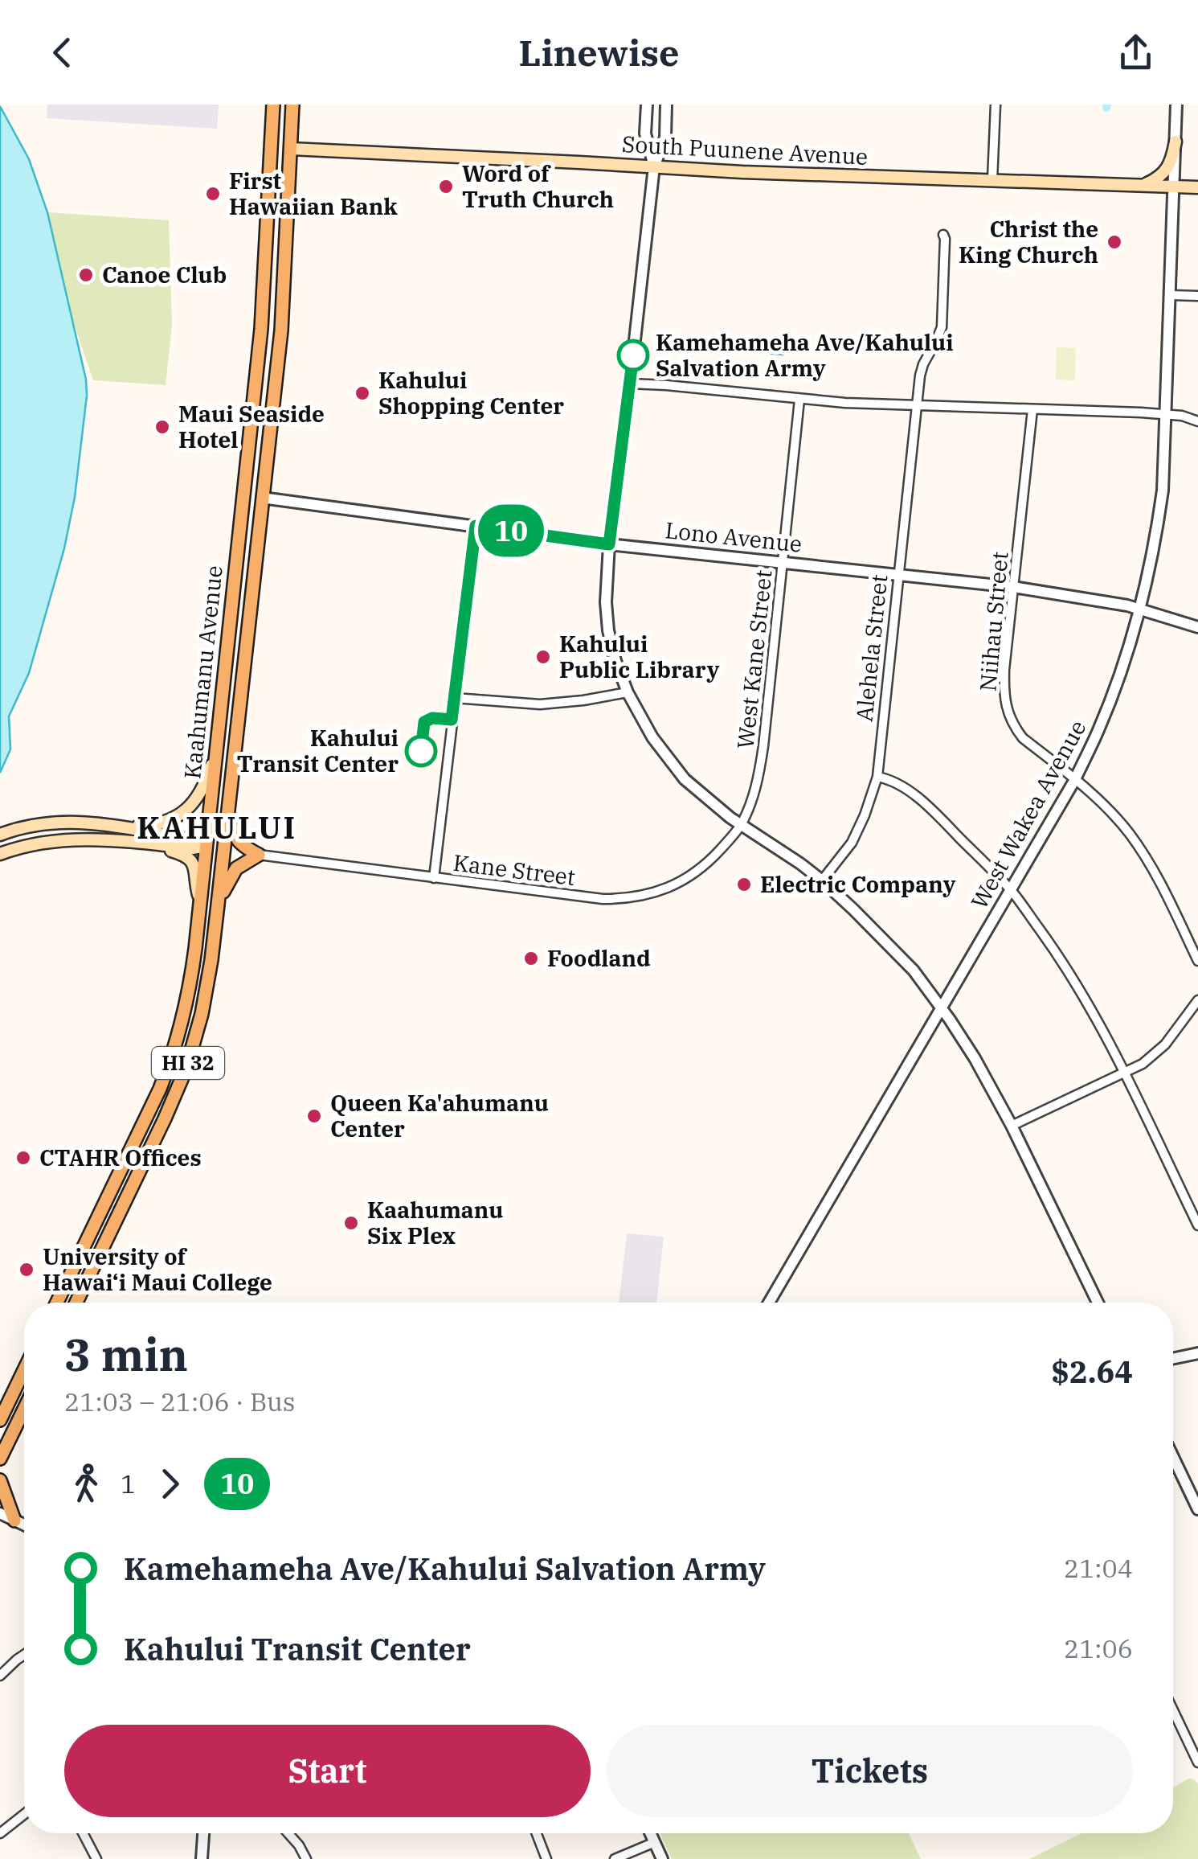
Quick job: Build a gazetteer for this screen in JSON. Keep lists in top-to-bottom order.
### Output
{
  "streets": {
    "main road": ["South Puunene Avenue", "Kaahumanu Avenue", "HI 32"],
    "street": [
      "Lono Avenue",
      "Niihau Street",
      "Alehela Street",
      "West Kane Street",
      "West Wakea Avenue",
      "Kane Street"
    ]
  },
  "crossings": [
    ["South Puunene Avenue", "Kaahumanu Avenue"],
    ["South Puunene Avenue", "West Wakea Avenue"],
    ["Lono Avenue", "Niihau Street"],
    ["Lono Avenue", "Alehela Street"],
    ["Lono Avenue", "West Kane Street"],
    ["Lono Avenue", "Kaahumanu Avenue"],
    ["Lono Avenue", "West Wakea Avenue"],
    ["Niihau Street", "West Wakea Avenue"],
    ["West Kane Street", "Kane Street"]
  ],
  "districts": ["KAHULUI"],
  "places": [
    "Word of Truth Church",
    "First Hawaiian Bank",
    "Christ the King Church",
    "Canoe Club",
    "Kamehameha Ave/Kahului Salvation Army",
    "Kahului Shopping Center",
    "Maui Seaside Hotel",
    "Kahului Public Library",
    "Kahului Transit Center",
    "Electric Company",
    "Foodland",
    "Queen Ka'ahumanu Center",
    "CTAHR Offices",
    "Kaahumanu Six Plex",
    "University of Hawai‘i Maui College"
  ],
  "lines": ["bus line 10"],
  "page": {
    "header": "Linewise",
    "on_map": "10",
    "heading": ["3 min", "21:03 – 21:06 · Bus", "$2.64"],
    "legs": ["1", "10"],
    "list": [
      {
        "name": "Kamehameha Ave/Kahului Salvation Army",
        "value": "21:04"
      },
      {
        "name": "Kahului Transit Center",
        "value": "21:06"
      }
    ],
    "buttons": ["Start", "Tickets"]
  }
}
